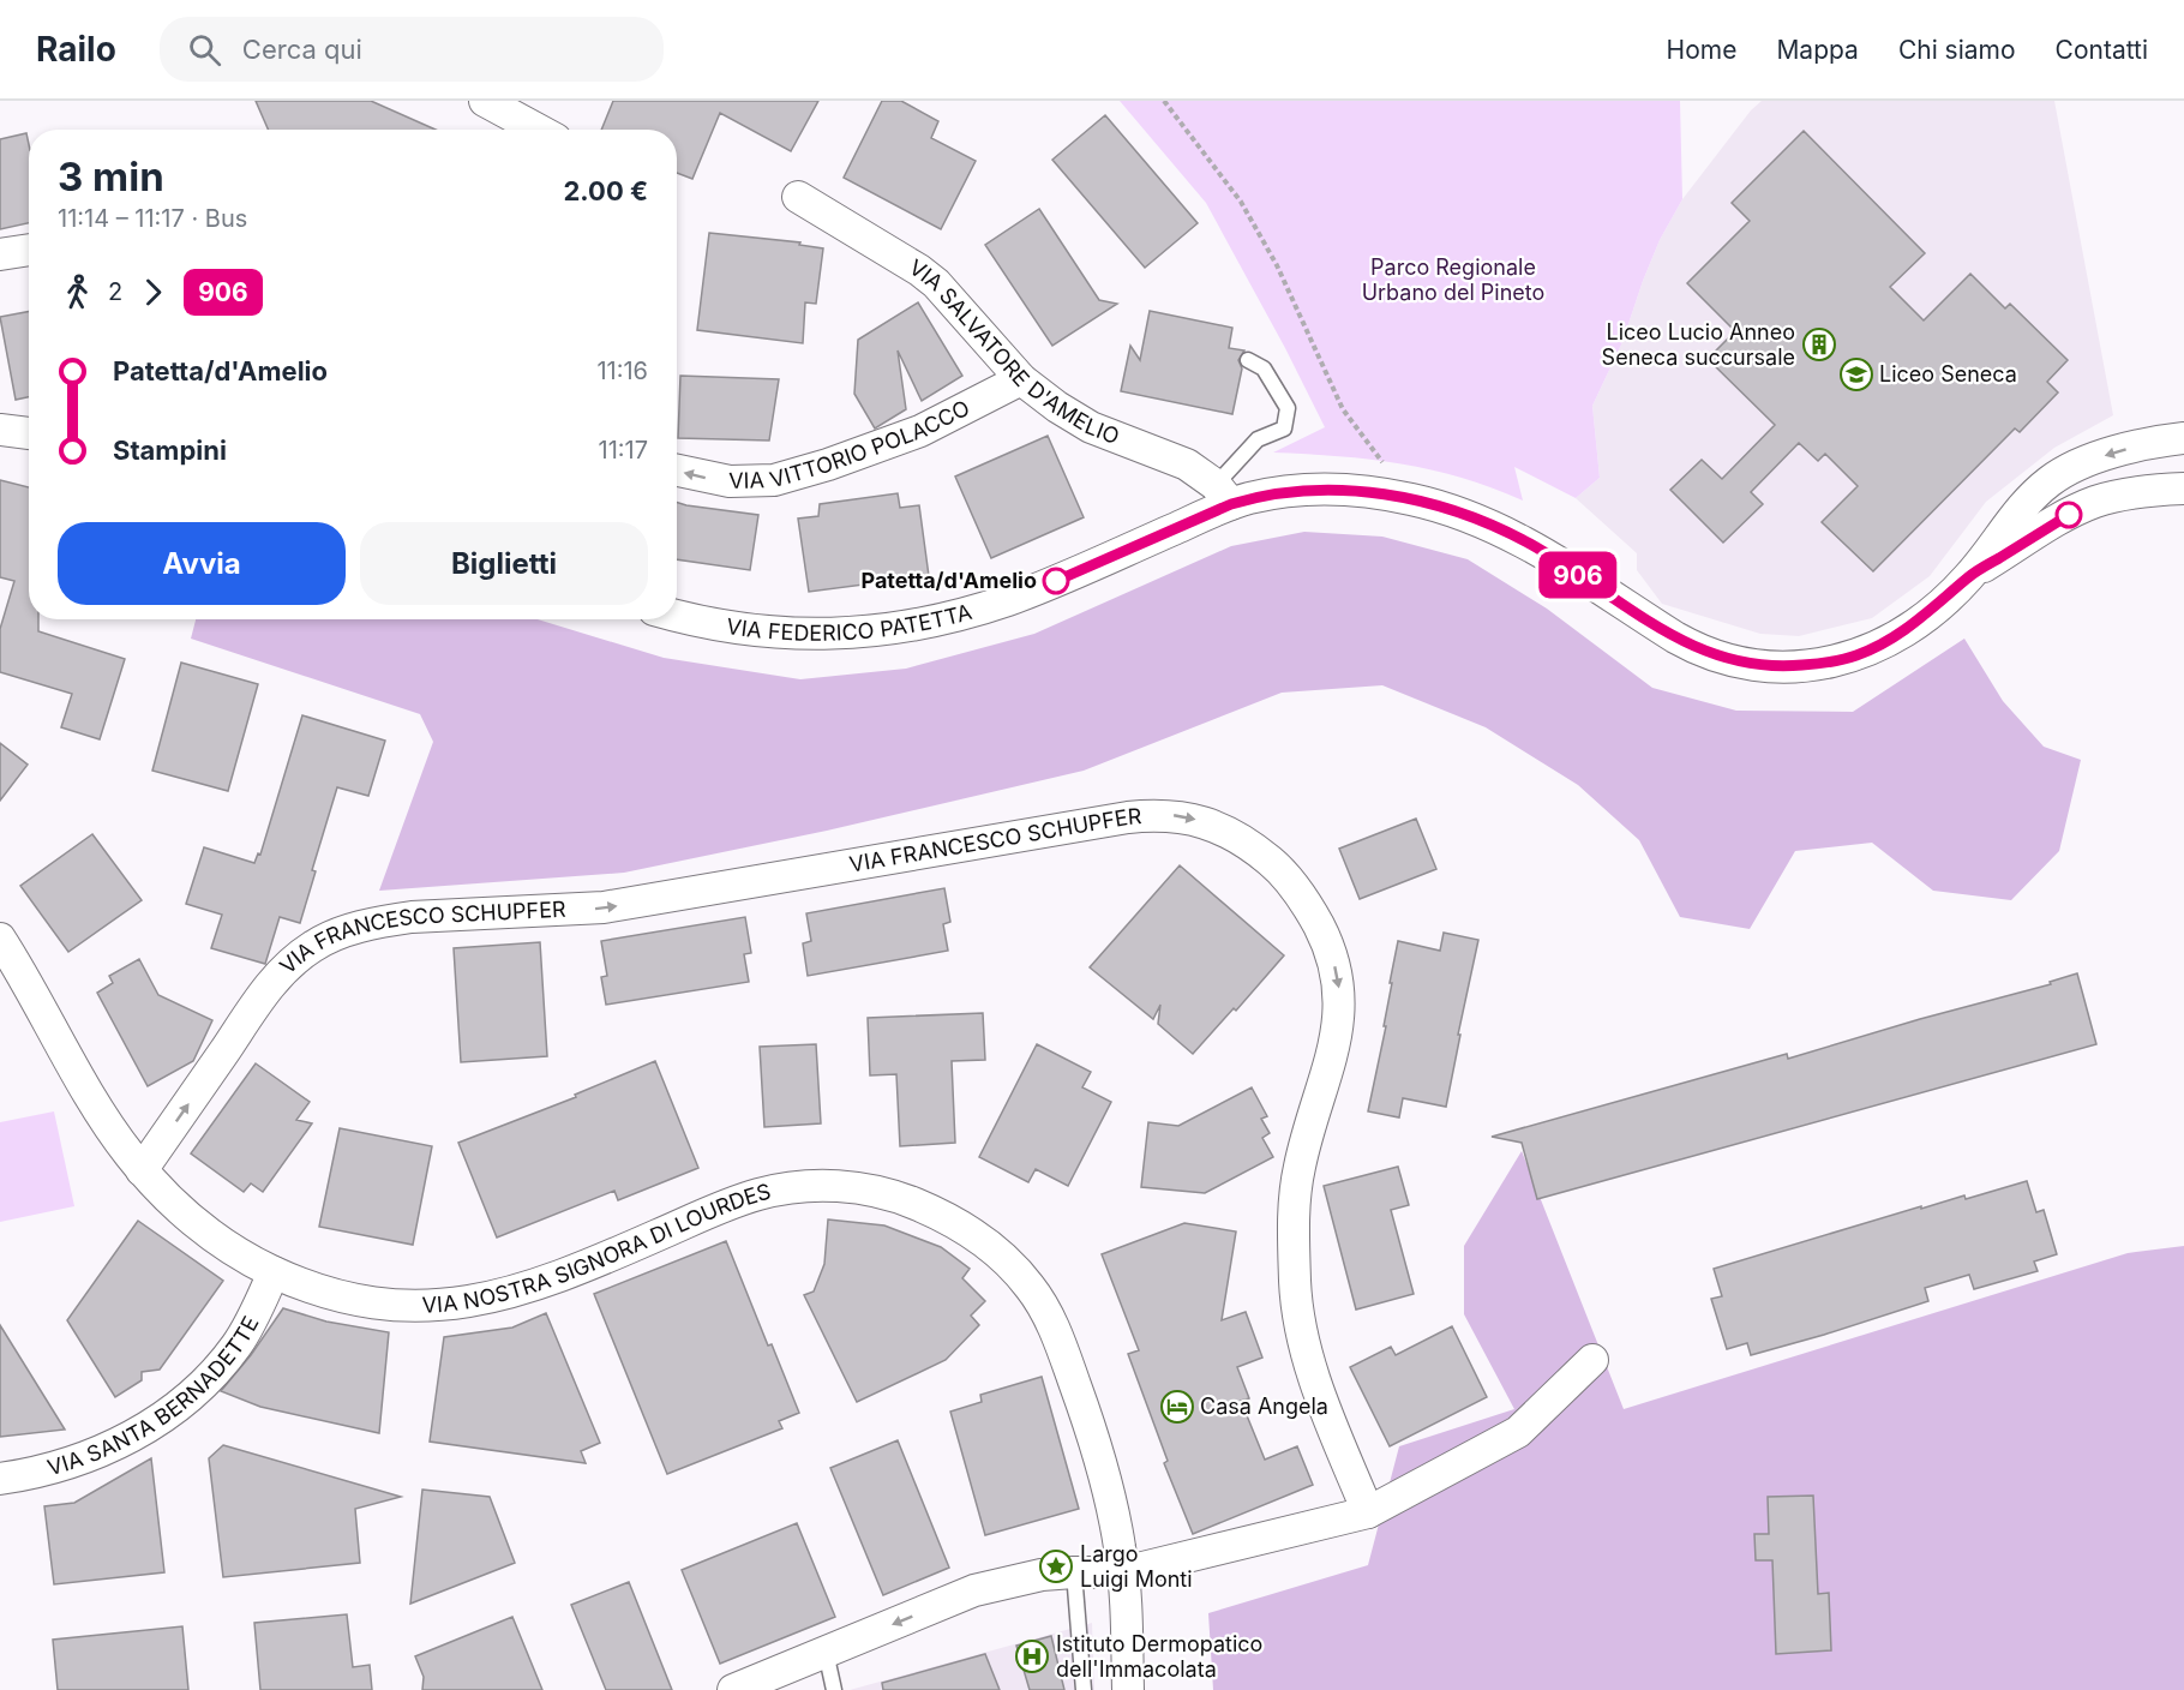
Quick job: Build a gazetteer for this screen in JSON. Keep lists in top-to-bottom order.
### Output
{
  "streets": {
    "street": [
      "VIA SALVATORE D'AMELIO",
      "VIA VITTORIO POLACCO",
      "VIA FEDERICO PATETTA",
      "VIA FRANCESCO SCHUPFER",
      "VIA NOSTRA SIGNORA DI LOURDES",
      "VIA SANTA BERNADETTE"
    ]
  },
  "crossings": [
    ["VIA SALVATORE D'AMELIO", "VIA VITTORIO POLACCO"],
    ["VIA SALVATORE D'AMELIO", "VIA FEDERICO PATETTA"],
    ["VIA FRANCESCO SCHUPFER", "VIA NOSTRA SIGNORA DI LOURDES"],
    ["VIA NOSTRA SIGNORA DI LOURDES", "VIA SANTA BERNADETTE"]
  ],
  "one_way": ["VIA VITTORIO POLACCO"],
  "parks": ["Parco Regionale Urbano del Pineto"],
  "places": {
    "building": ["Liceo Lucio Anneo Seneca succursale"],
    "school or university": ["Liceo Seneca"],
    "other": ["Patetta/d'Amelio"],
    "hotel": ["Casa Angela"],
    "place": ["Largo Luigi Monti"],
    "hospital": ["Istituto Dermopatico dell'Immacolata"]
  },
  "lines": ["bus line 906"],
  "page": {
    "header": "Railo",
    "search": "Cerca qui",
    "nav": [
      "Home",
      "Mappa",
      "Chi siamo",
      "Contatti"
    ],
    "on_map": "906",
    "heading": ["3 min", "11:14 – 11:17 · Bus", "2.00 €"],
    "legs": ["2", "906"],
    "list": [
      {
        "name": "Patetta/d'Amelio",
        "value": "11:16"
      },
      {
        "name": "Stampini",
        "value": "11:17"
      }
    ],
    "buttons": ["Avvia", "Biglietti"]
  }
}
